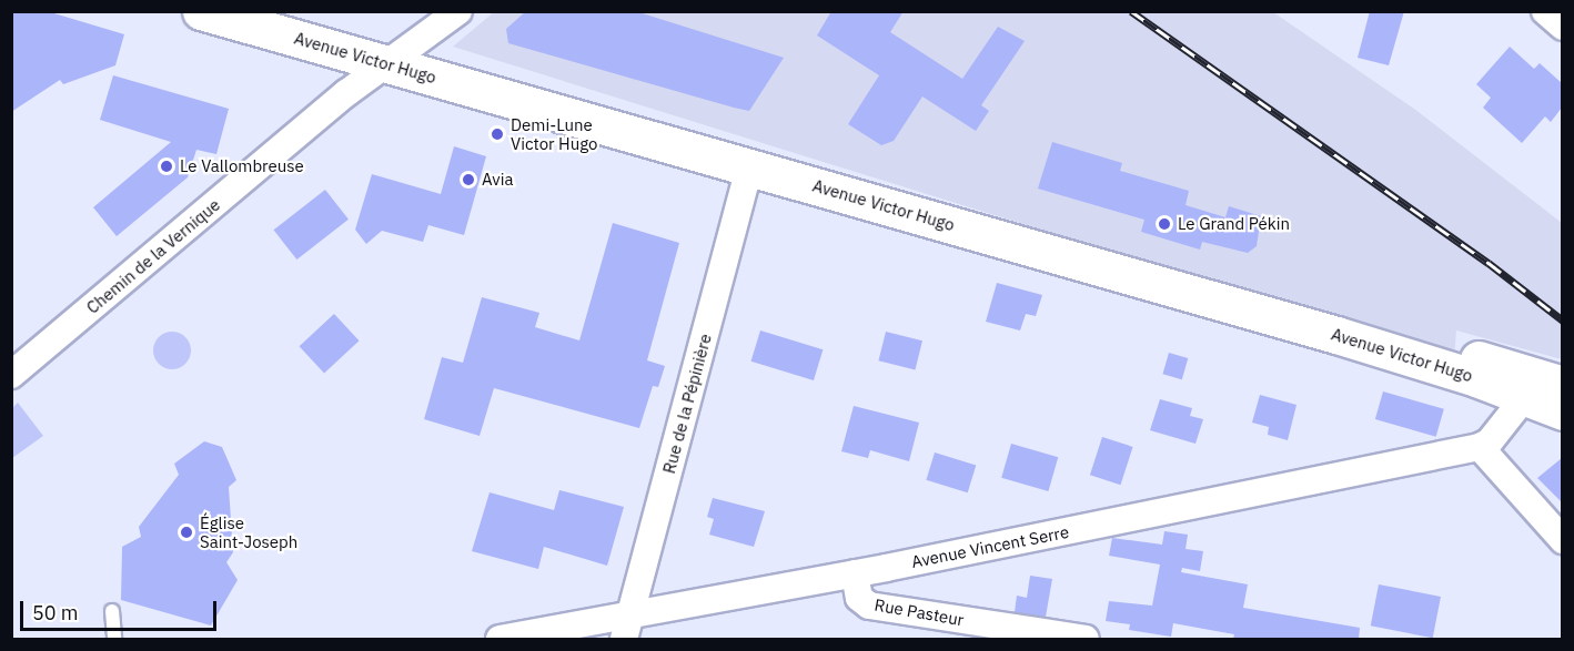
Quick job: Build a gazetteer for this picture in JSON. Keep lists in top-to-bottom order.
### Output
{
  "streets": {
    "main road": ["Avenue Victor Hugo"],
    "street": [
      "Chemin de la Vernique",
      "Rue de la Pépinière",
      "Avenue Vincent Serre",
      "Rue Pasteur"
    ]
  },
  "crossings": [
    ["Avenue Victor Hugo", "Chemin de la Vernique"],
    ["Avenue Victor Hugo", "Rue de la Pépinière"],
    ["Rue de la Pépinière", "Avenue Vincent Serre"],
    ["Avenue Vincent Serre", "Rue Pasteur"]
  ],
  "places": [
    "Demi-Lune Victor Hugo",
    "Le Vallombreuse",
    "Avia",
    "Le Grand Pékin",
    "Église Saint-Joseph"
  ],
  "scale_bar": "50 m"
}
